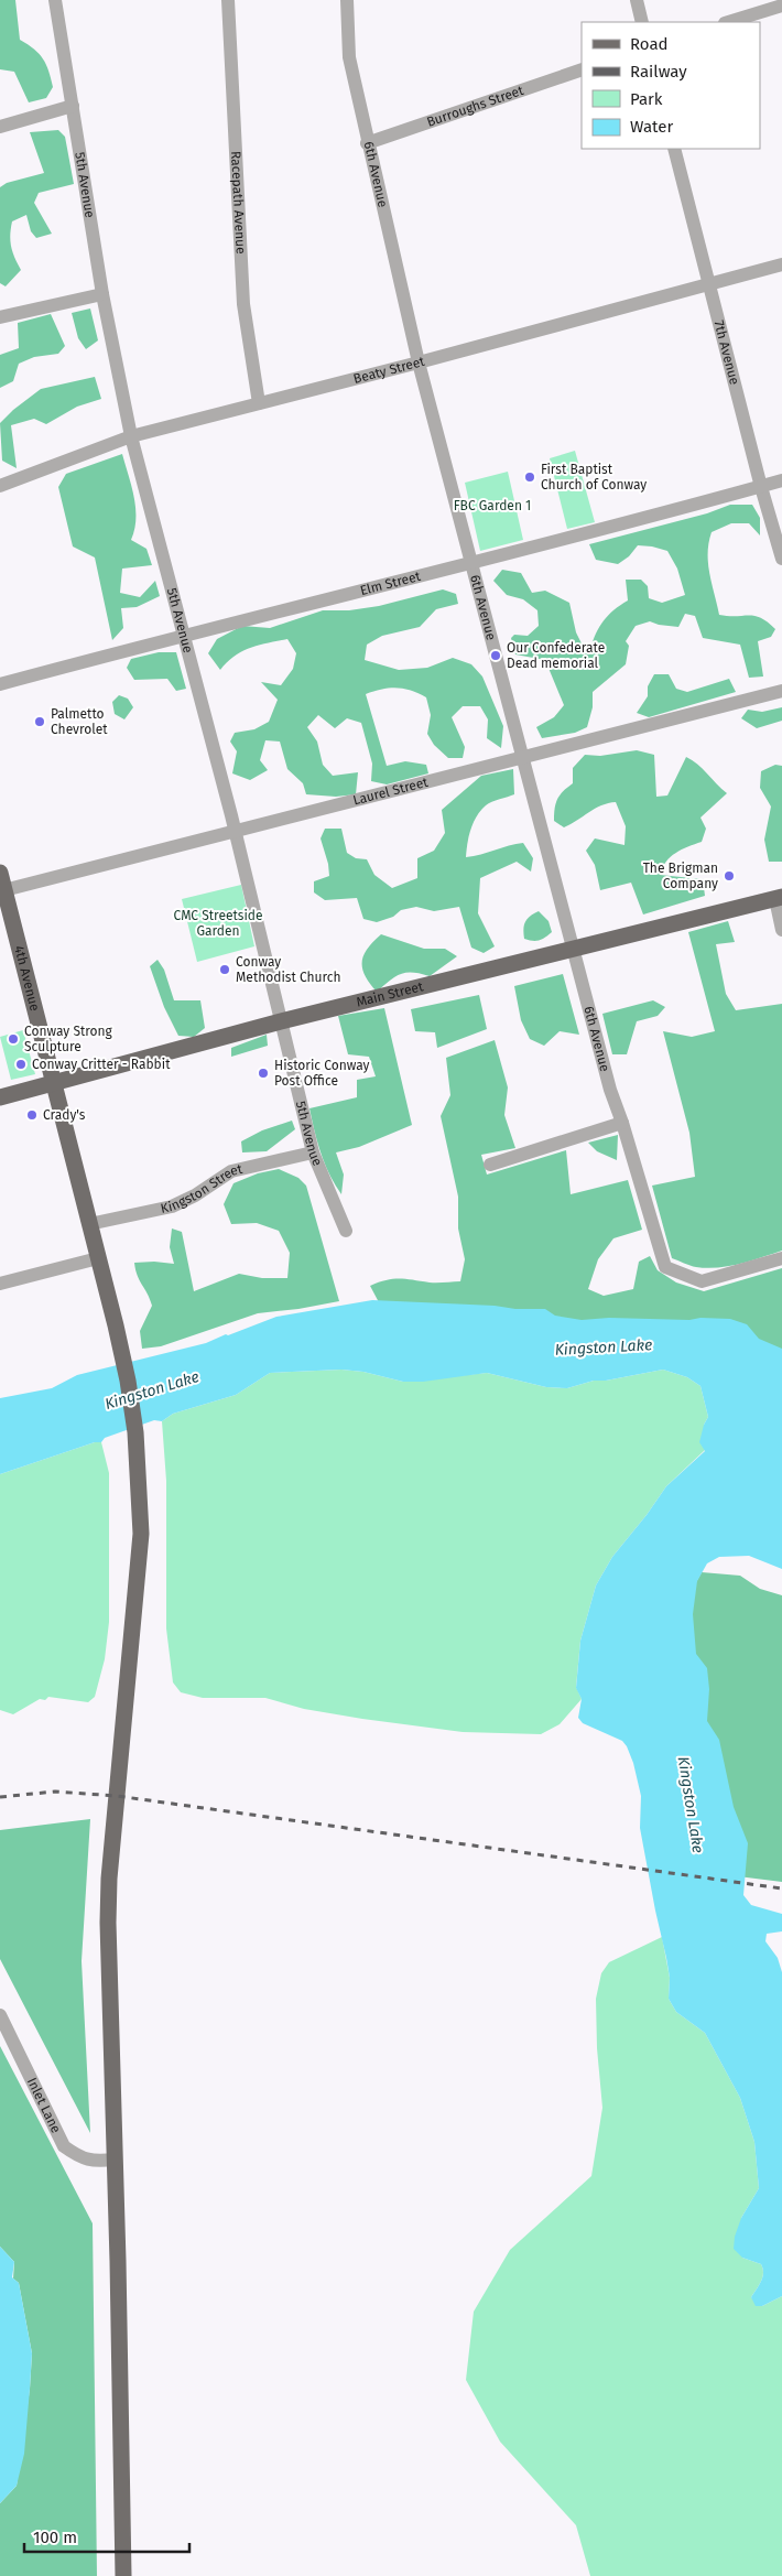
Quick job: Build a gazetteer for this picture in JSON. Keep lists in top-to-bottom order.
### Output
{
  "streets": {
    "main road": ["4th Avenue", "Main Street"],
    "street": [
      "Burroughs Street",
      "6th Avenue",
      "5th Avenue",
      "Racepath Avenue",
      "7th Avenue",
      "Beaty Street",
      "Elm Street",
      "Laurel Street",
      "Kingston Street",
      "Inlet Lane"
    ]
  },
  "crossings": [
    ["Burroughs Street", "6th Avenue"],
    ["6th Avenue", "Beaty Street"],
    ["6th Avenue", "Elm Street"],
    ["6th Avenue", "Laurel Street"],
    ["6th Avenue", "Main Street"],
    ["5th Avenue", "Beaty Street"],
    ["5th Avenue", "Elm Street"],
    ["5th Avenue", "Laurel Street"],
    ["5th Avenue", "Main Street"],
    ["5th Avenue", "Kingston Street"],
    ["Racepath Avenue", "Beaty Street"],
    ["7th Avenue", "Beaty Street"],
    ["7th Avenue", "Elm Street"],
    ["Laurel Street", "4th Avenue"],
    ["4th Avenue", "Main Street"],
    ["4th Avenue", "Kingston Street"],
    ["4th Avenue", "Inlet Lane"]
  ],
  "water": ["Kingston Lake"],
  "parks": ["FBC Garden 1", "CMC Streetside Garden"],
  "places": [
    "First Baptist Church of Conway",
    "Our Confederate Dead memorial",
    "Palmetto Chevrolet",
    "The Brigman Company",
    "Conway Methodist Church",
    "Conway Strong Sculpture",
    "Conway Critter - Rabbit",
    "Historic Conway Post Office",
    "Crady's"
  ],
  "legend": [
    "Road",
    "Railway",
    "Park",
    "Water"
  ],
  "scale_bar": "100 m"
}
